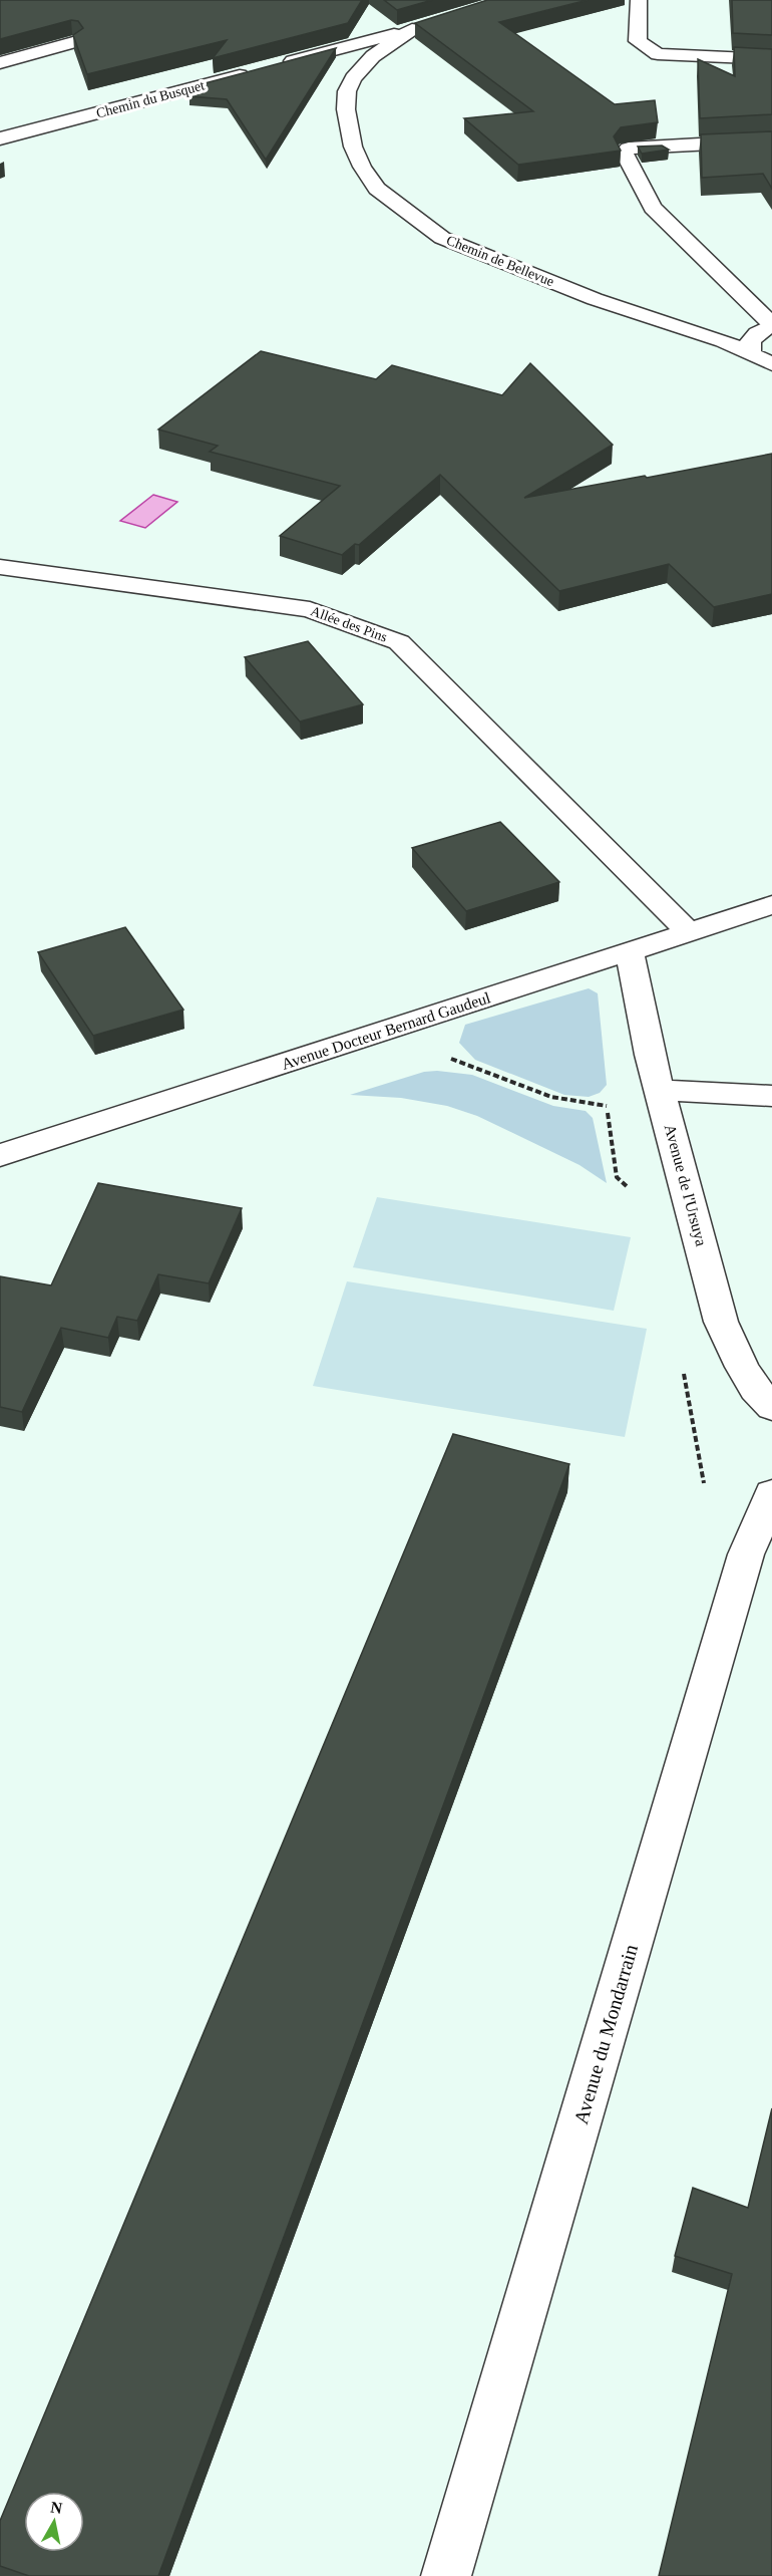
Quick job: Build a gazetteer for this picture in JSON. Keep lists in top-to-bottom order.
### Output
{
  "streets": {
    "street": [
      "Chemin du Busquet",
      "Chemin de Bellevue",
      "Allée des Pins",
      "Avenue Docteur Bernard Gaudeul",
      "Avenue de l'Ursuya",
      "Avenue du Mondarrain"
    ]
  },
  "crossings": [
    ["Allée des Pins", "Avenue Docteur Bernard Gaudeul"],
    ["Avenue Docteur Bernard Gaudeul", "Avenue de l'Ursuya"]
  ],
  "north": "top"
}
